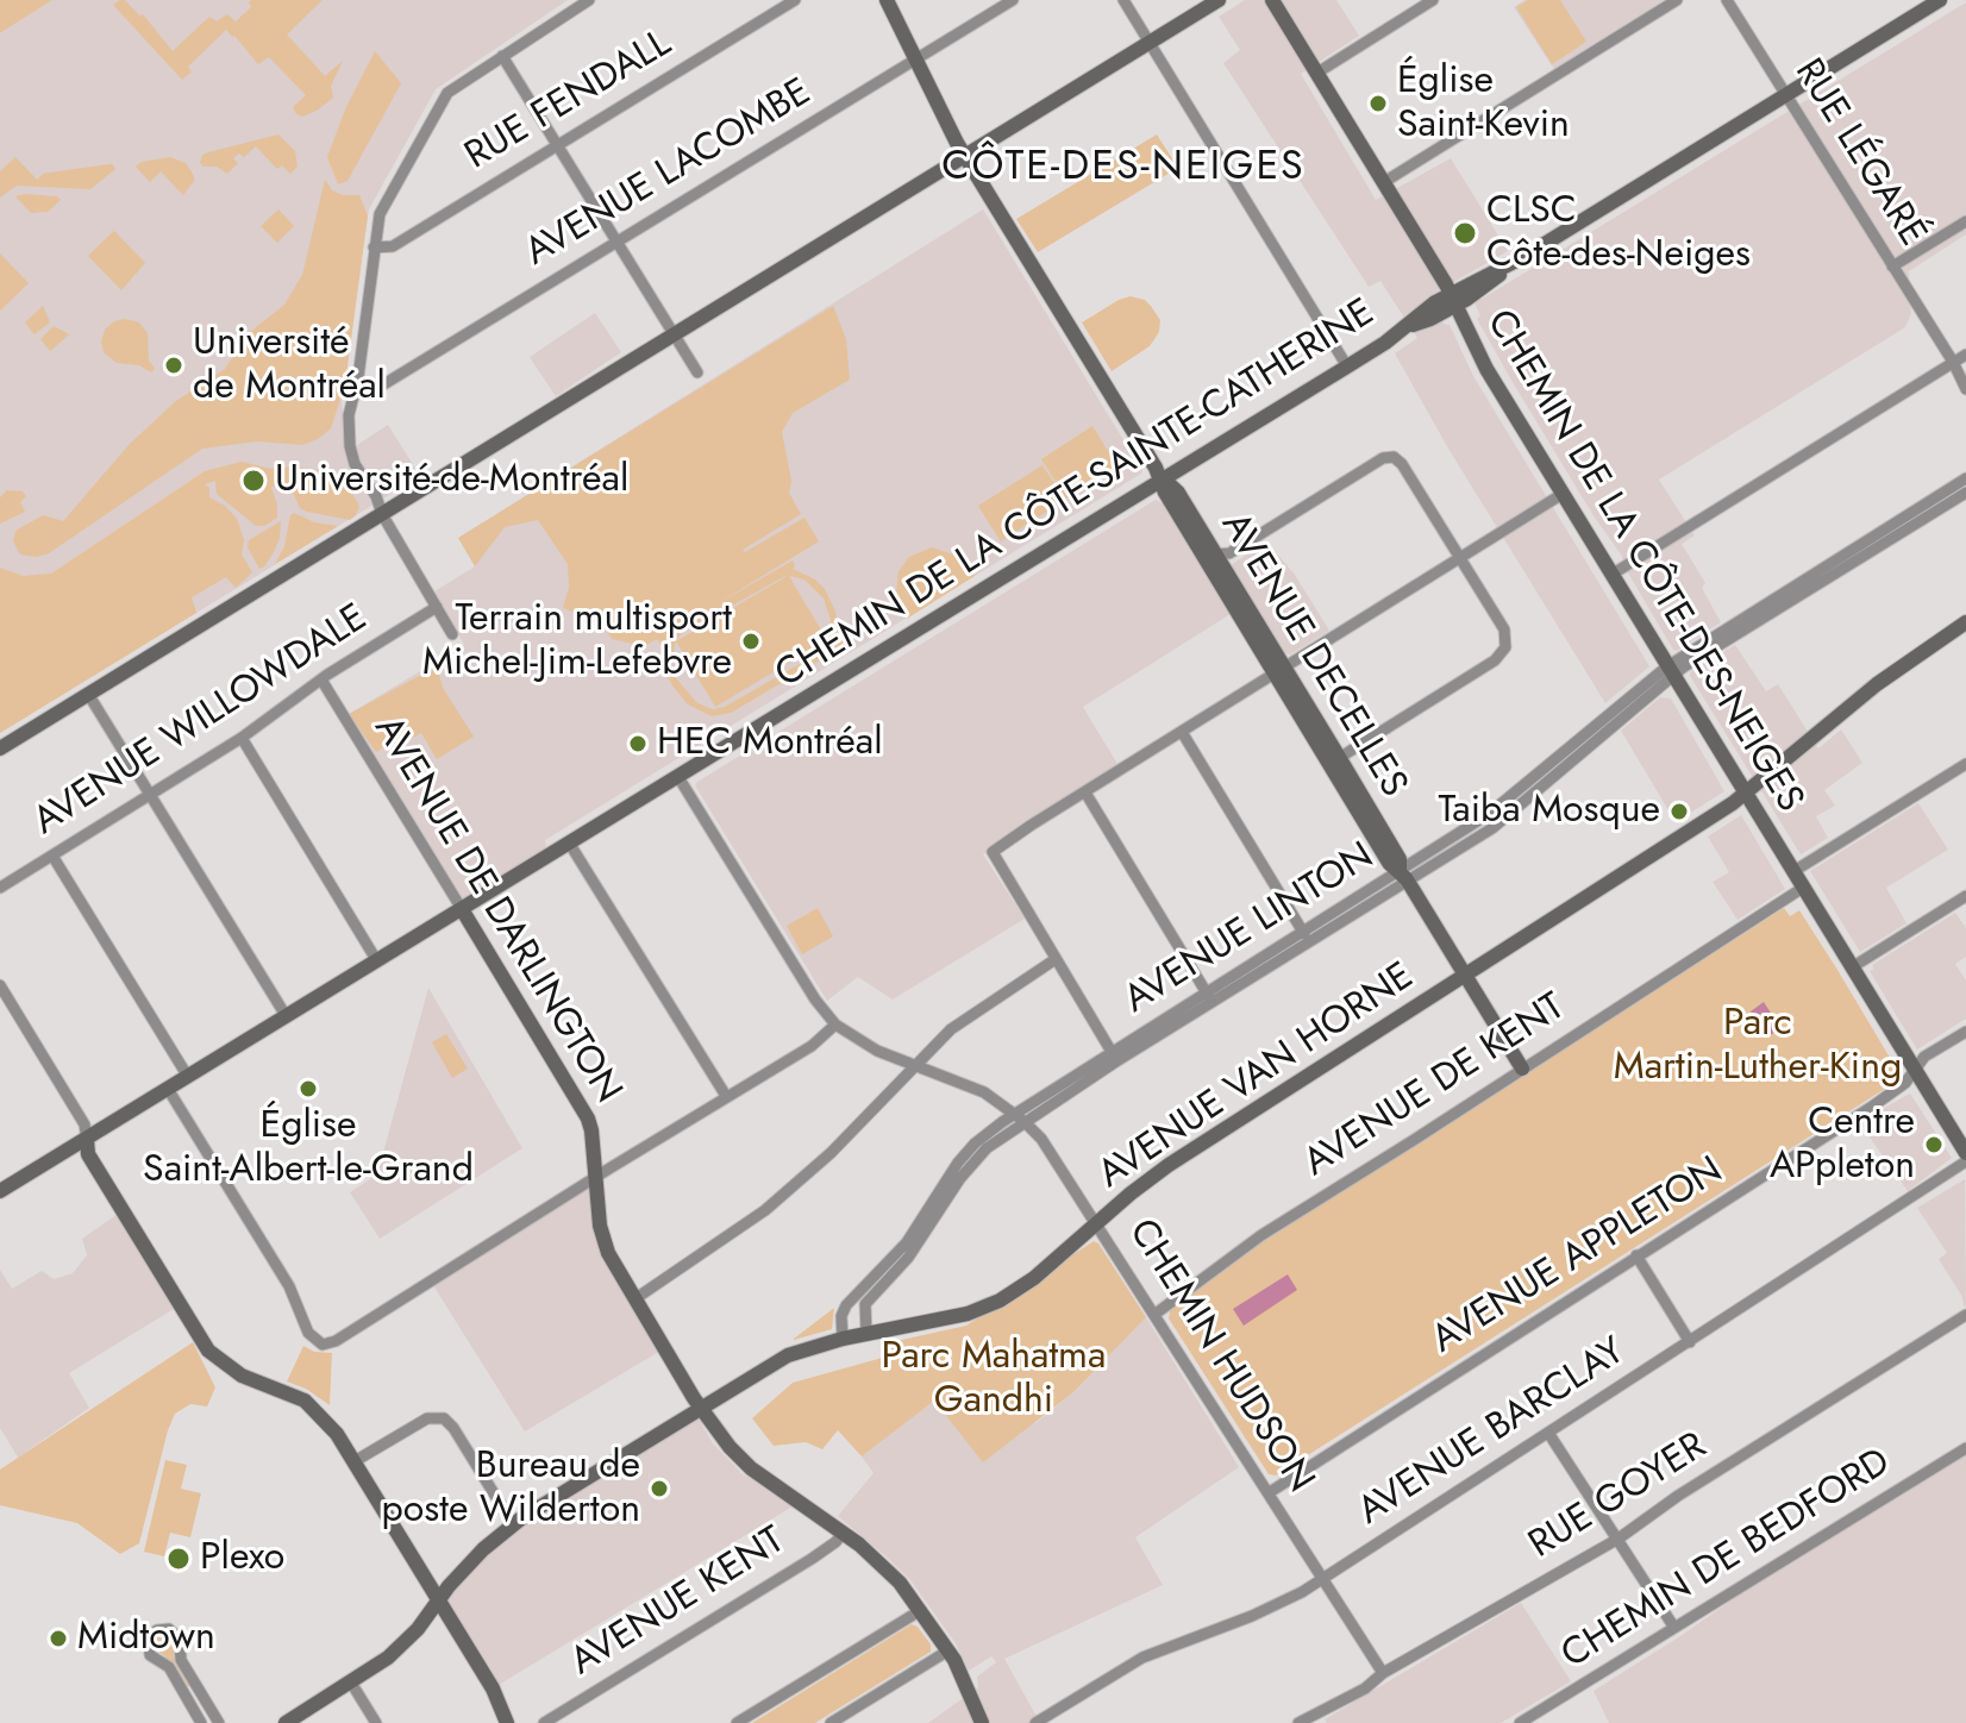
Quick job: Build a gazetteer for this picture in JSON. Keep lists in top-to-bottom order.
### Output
{
  "streets": {
    "main road": [
      "CHEMIN DE LA CÔTE-SAINTE-CATHERINE",
      "CHEMIN DE LA CÔTE-DES-NEIGES",
      "AVENUE DECELLES",
      "AVENUE DE DARLINGTON",
      "AVENUE VAN HORNE"
    ],
    "street": [
      "RUE FENDALL",
      "RUE LÉGARÉ",
      "AVENUE LACOMBE",
      "AVENUE WILLOWDALE",
      "AVENUE LINTON",
      "AVENUE DE KENT",
      "AVENUE APPLETON",
      "CHEMIN HUDSON",
      "AVENUE BARCLAY",
      "RUE GOYER",
      "CHEMIN DE BEDFORD",
      "AVENUE KENT"
    ]
  },
  "crossings": [
    ["RUE LÉGARÉ", "CHEMIN DE LA CÔTE-SAINTE-CATHERINE"],
    ["AVENUE LACOMBE", "AVENUE DECELLES"],
    ["CHEMIN DE LA CÔTE-SAINTE-CATHERINE", "CHEMIN DE LA CÔTE-DES-NEIGES"],
    ["CHEMIN DE LA CÔTE-SAINTE-CATHERINE", "AVENUE DECELLES"],
    ["CHEMIN DE LA CÔTE-SAINTE-CATHERINE", "AVENUE DE DARLINGTON"],
    ["CHEMIN DE LA CÔTE-SAINTE-CATHERINE", "CHEMIN HUDSON"],
    ["CHEMIN DE LA CÔTE-DES-NEIGES", "AVENUE LINTON"],
    ["CHEMIN DE LA CÔTE-DES-NEIGES", "AVENUE VAN HORNE"],
    ["CHEMIN DE LA CÔTE-DES-NEIGES", "AVENUE DE KENT"],
    ["CHEMIN DE LA CÔTE-DES-NEIGES", "AVENUE APPLETON"],
    ["AVENUE DECELLES", "AVENUE LINTON"],
    ["AVENUE DECELLES", "AVENUE VAN HORNE"],
    ["AVENUE DECELLES", "AVENUE DE KENT"],
    ["AVENUE WILLOWDALE", "AVENUE DE DARLINGTON"],
    ["AVENUE DE DARLINGTON", "AVENUE VAN HORNE"],
    ["AVENUE DE DARLINGTON", "AVENUE KENT"],
    ["AVENUE LINTON", "AVENUE VAN HORNE"],
    ["AVENUE LINTON", "CHEMIN HUDSON"],
    ["AVENUE VAN HORNE", "CHEMIN HUDSON"],
    ["AVENUE DE KENT", "CHEMIN HUDSON"],
    ["AVENUE APPLETON", "CHEMIN HUDSON"],
    ["CHEMIN HUDSON", "AVENUE BARCLAY"],
    ["CHEMIN HUDSON", "RUE GOYER"]
  ],
  "districts": ["CÔTE-DES-NEIGES"],
  "parks": ["Parc Martin-Luther-King", "Parc Mahatma Gandhi"],
  "places": [
    "Église Saint-Kevin",
    "CLSC Côte-des-Neiges",
    "Université de Montréal",
    "Université-de-Montréal",
    "Terrain multisport Michel-Jim-Lefebvre",
    "HEC Montréal",
    "Taiba Mosque",
    "Église Saint-Albert-le-Grand",
    "Centre APpleton",
    "Bureau de poste Wilderton",
    "Plexo",
    "Midtown"
  ]
}
